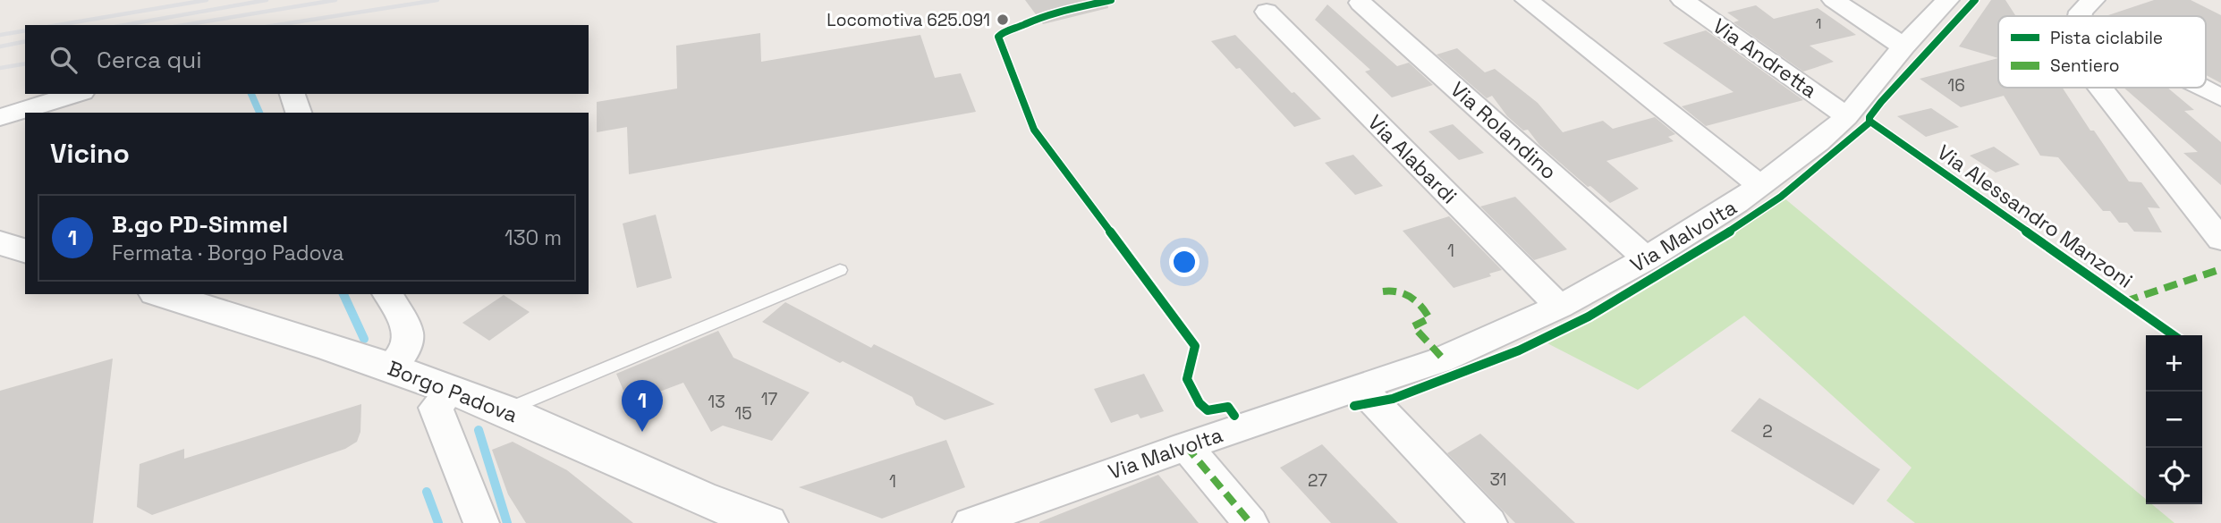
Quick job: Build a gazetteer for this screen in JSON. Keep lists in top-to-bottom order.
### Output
{
  "streets": {
    "street": [
      "Via Andretta",
      "Via Rolandino",
      "Via Alabardi",
      "Via Malvolta",
      "Borgo Padova"
    ],
    "cycle path": ["Via Alessandro Manzoni"]
  },
  "crossings": [
    ["Via Andretta", "Via Malvolta"],
    ["Via Rolandino", "Via Malvolta"],
    ["Via Alabardi", "Via Malvolta"]
  ],
  "places": ["Locomotiva 625.091"],
  "house_numbers": [
    "1",
    "16",
    "1",
    "17",
    "13",
    "15",
    "2",
    "31",
    "27",
    "1"
  ],
  "legend": ["Pista ciclabile", "Sentiero"],
  "page": {
    "search": "Cerca qui",
    "heading": "Vicino",
    "list": [
      {
        "mark": "1",
        "name": "B.go PD-Simmel",
        "note": "Fermata · Borgo Padova",
        "value": "130 m"
      }
    ],
    "map_buttons": ["+", "−"],
    "pins": "1"
  }
}
